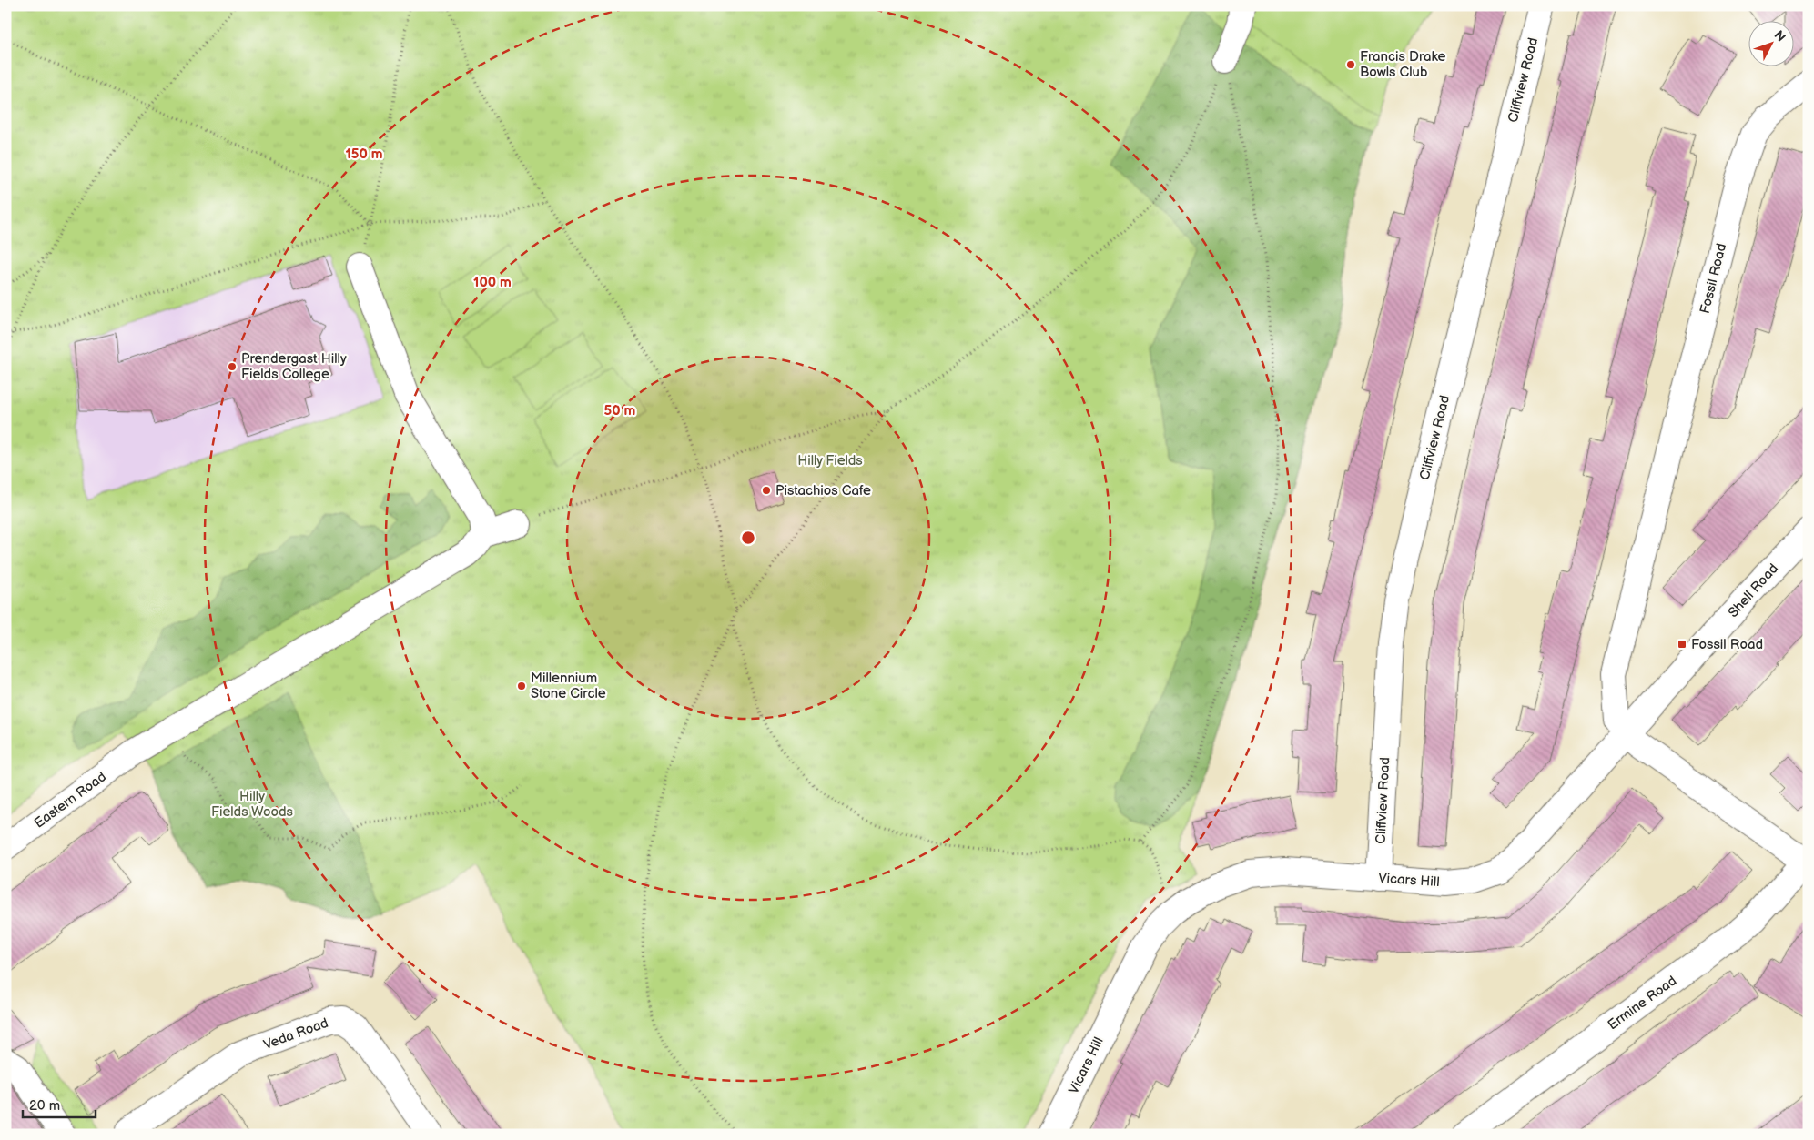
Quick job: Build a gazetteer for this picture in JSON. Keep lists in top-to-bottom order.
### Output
{
  "streets": {
    "street": [
      "Cliffview Road",
      "Fossil Road",
      "Shell Road",
      "Eastern Road",
      "Vicars Hill",
      "Ermine Road",
      "Veda Road"
    ]
  },
  "crossings": [
    ["Cliffview Road", "Vicars Hill"],
    ["Fossil Road", "Shell Road"],
    ["Fossil Road", "Vicars Hill"],
    ["Shell Road", "Vicars Hill"]
  ],
  "parks": ["Hilly Fields", "Hilly Fields Woods"],
  "places": {
    "other": [
      "Francis Drake Bowls Club",
      "Prendergast Hilly Fields College",
      "Pistachios Cafe",
      "Millennium Stone Circle"
    ],
    "transit": ["Fossil Road"]
  },
  "scale_bar": "20 m",
  "north": "top right",
  "rings": ["150 m", "100 m", "50 m"]
}
